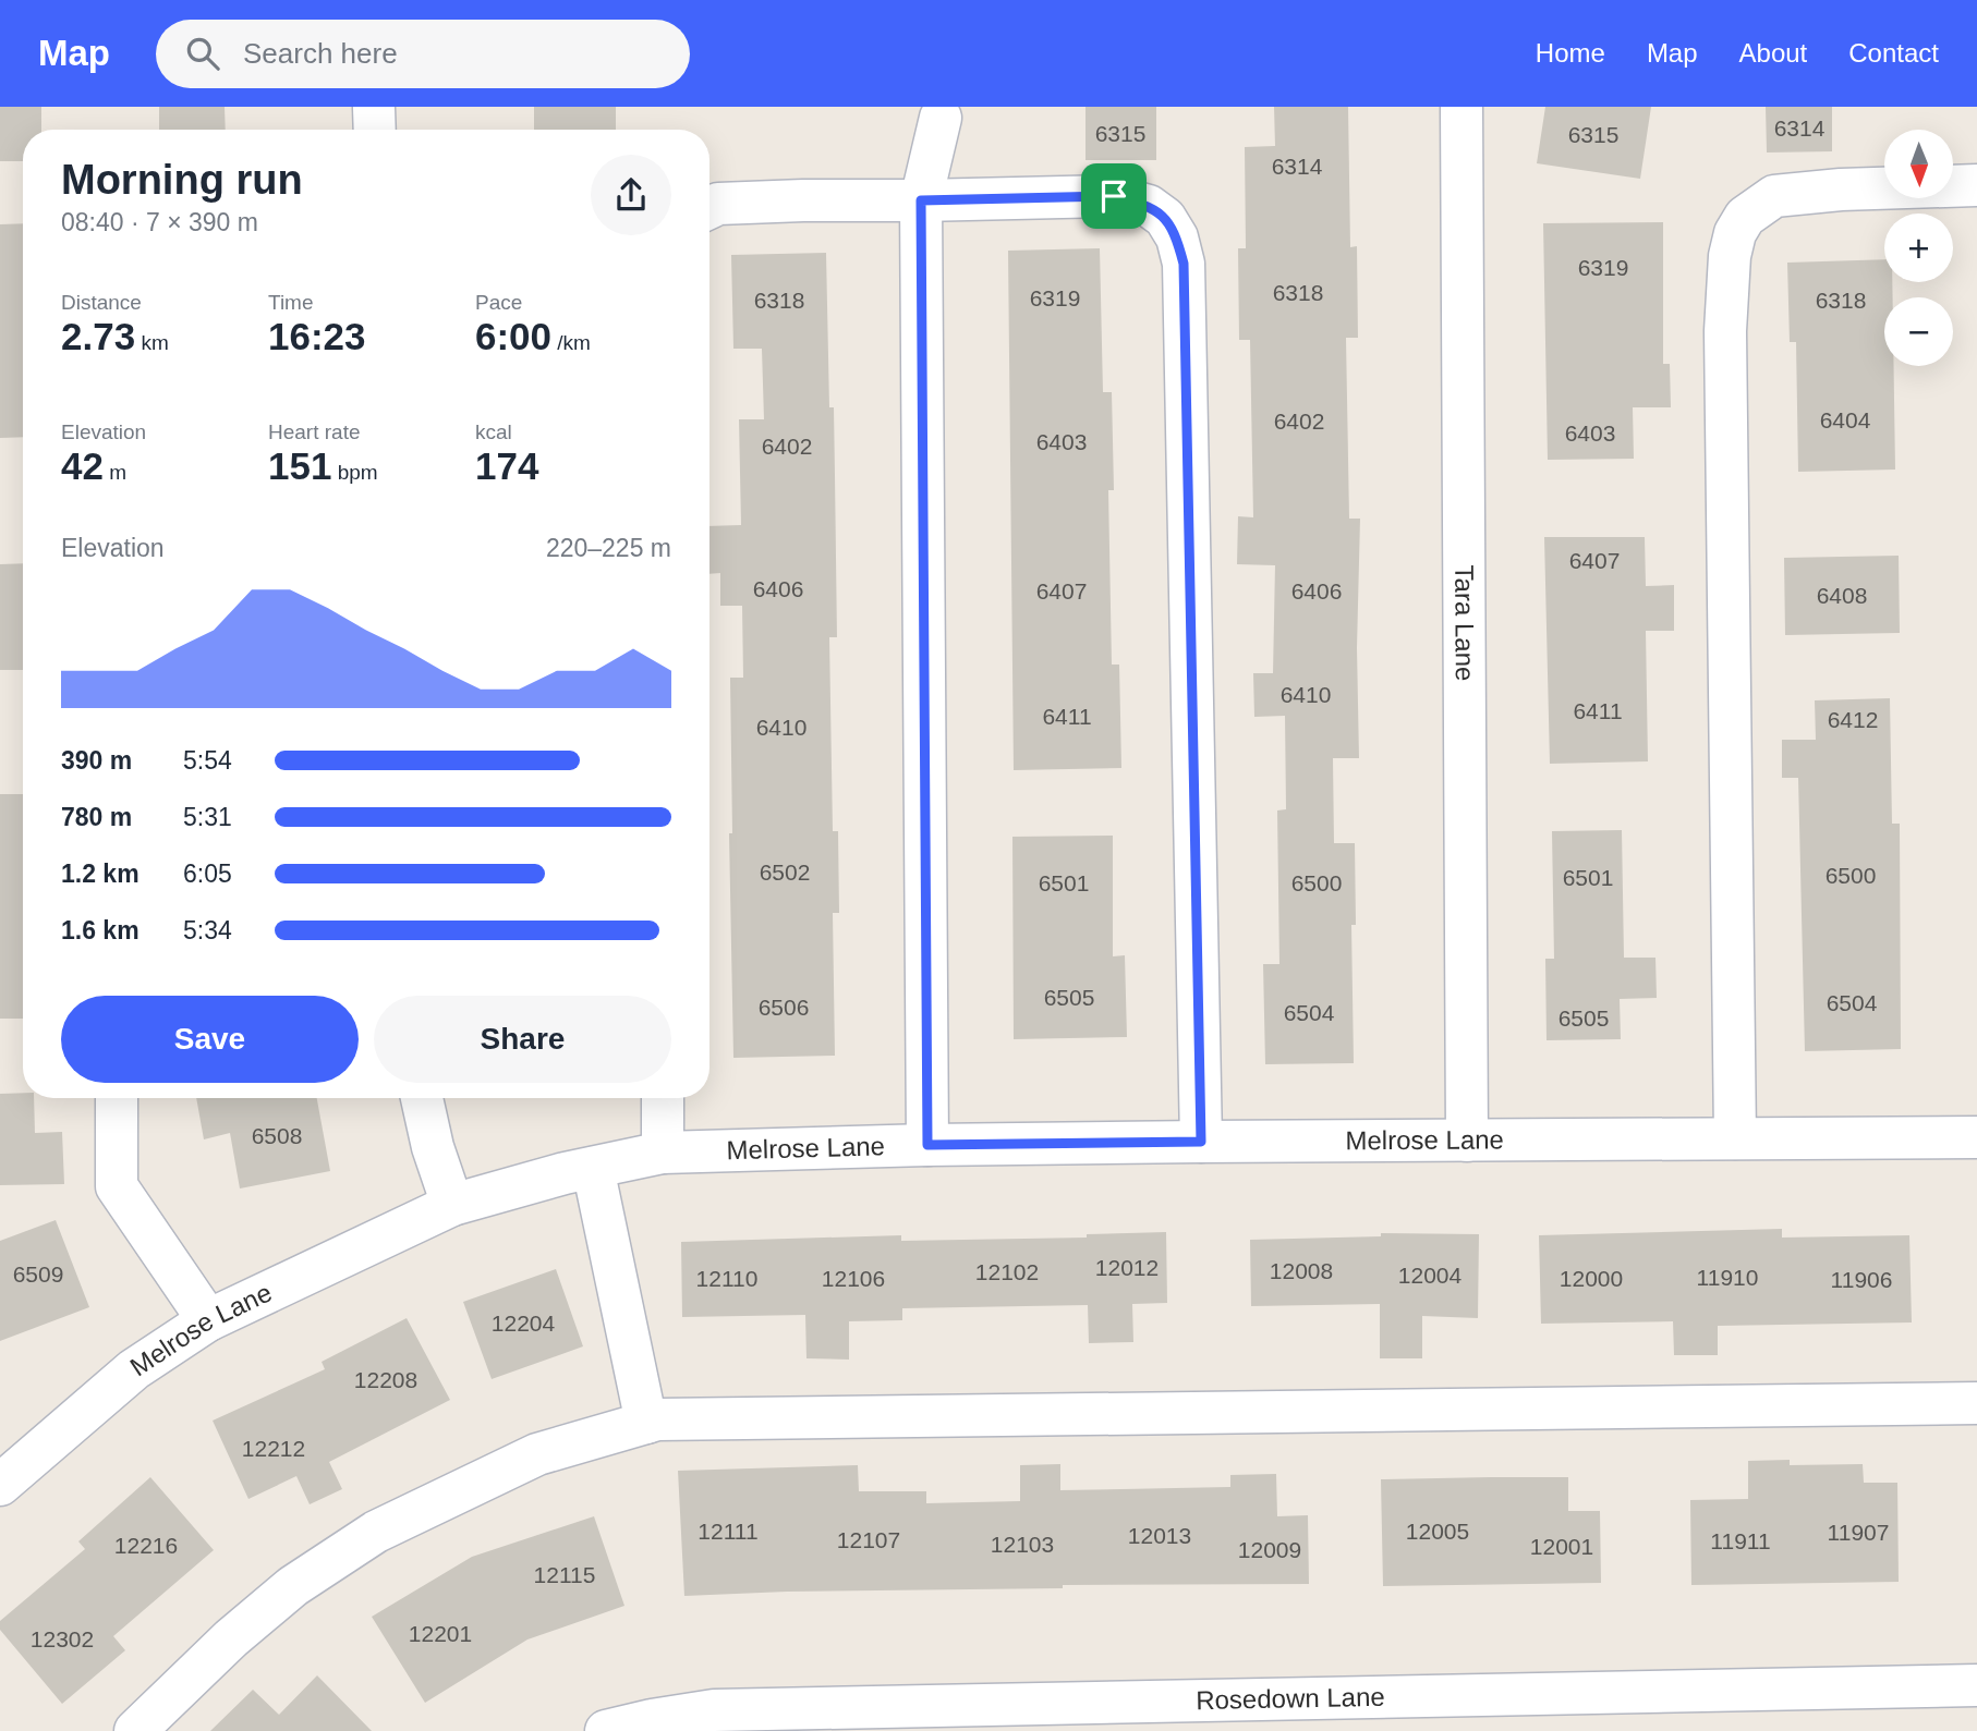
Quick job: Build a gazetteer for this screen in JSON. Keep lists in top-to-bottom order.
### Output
{
  "streets": {
    "street": ["Tara Lane", "Melrose Lane", "Rosedown Lane"]
  },
  "crossings": [
    ["Tara Lane", "Melrose Lane"]
  ],
  "house_numbers": [
    "6314",
    "6315",
    "6315",
    "6314",
    "6319",
    "6318",
    "6319",
    "6318",
    "6318",
    "6404",
    "6402",
    "6403",
    "6403",
    "6402",
    "6407",
    "6406",
    "6407",
    "6406",
    "6408",
    "6410",
    "6411",
    "6411",
    "6412",
    "6410",
    "6502",
    "6500",
    "6501",
    "6501",
    "6500",
    "6505",
    "6504",
    "6506",
    "6504",
    "6505",
    "6508",
    "12012",
    "12008",
    "12102",
    "6509",
    "12004",
    "11910",
    "12110",
    "12106",
    "12000",
    "11906",
    "12204",
    "12208",
    "12212",
    "12111",
    "12005",
    "11907",
    "12013",
    "12107",
    "11911",
    "12103",
    "12216",
    "12001",
    "12009",
    "12115",
    "12201",
    "12302"
  ],
  "north": "bottom",
  "page": {
    "header": "Map",
    "search": "Search here",
    "nav": [
      "Home",
      "Map",
      "About",
      "Contact"
    ],
    "map_buttons": ["+", "−"],
    "heading": ["Morning run", "08:40 · 7 × 390 m"],
    "stats": [
      ["Distance", "2.73 km"],
      ["Time", "16:23"],
      ["Pace", "6:00 /km"],
      ["Elevation", "42 m"],
      ["Heart rate", "151 bpm"],
      ["kcal", "174"]
    ],
    "chart": ["Elevation", "220–225 m"],
    "list": [
      {
        "name": "390 m",
        "note": "5:54"
      },
      {
        "name": "780 m",
        "note": "5:31"
      },
      {
        "name": "1.2 km",
        "note": "6:05"
      },
      {
        "name": "1.6 km",
        "note": "5:34"
      }
    ],
    "buttons": ["Save", "Share"]
  }
}
